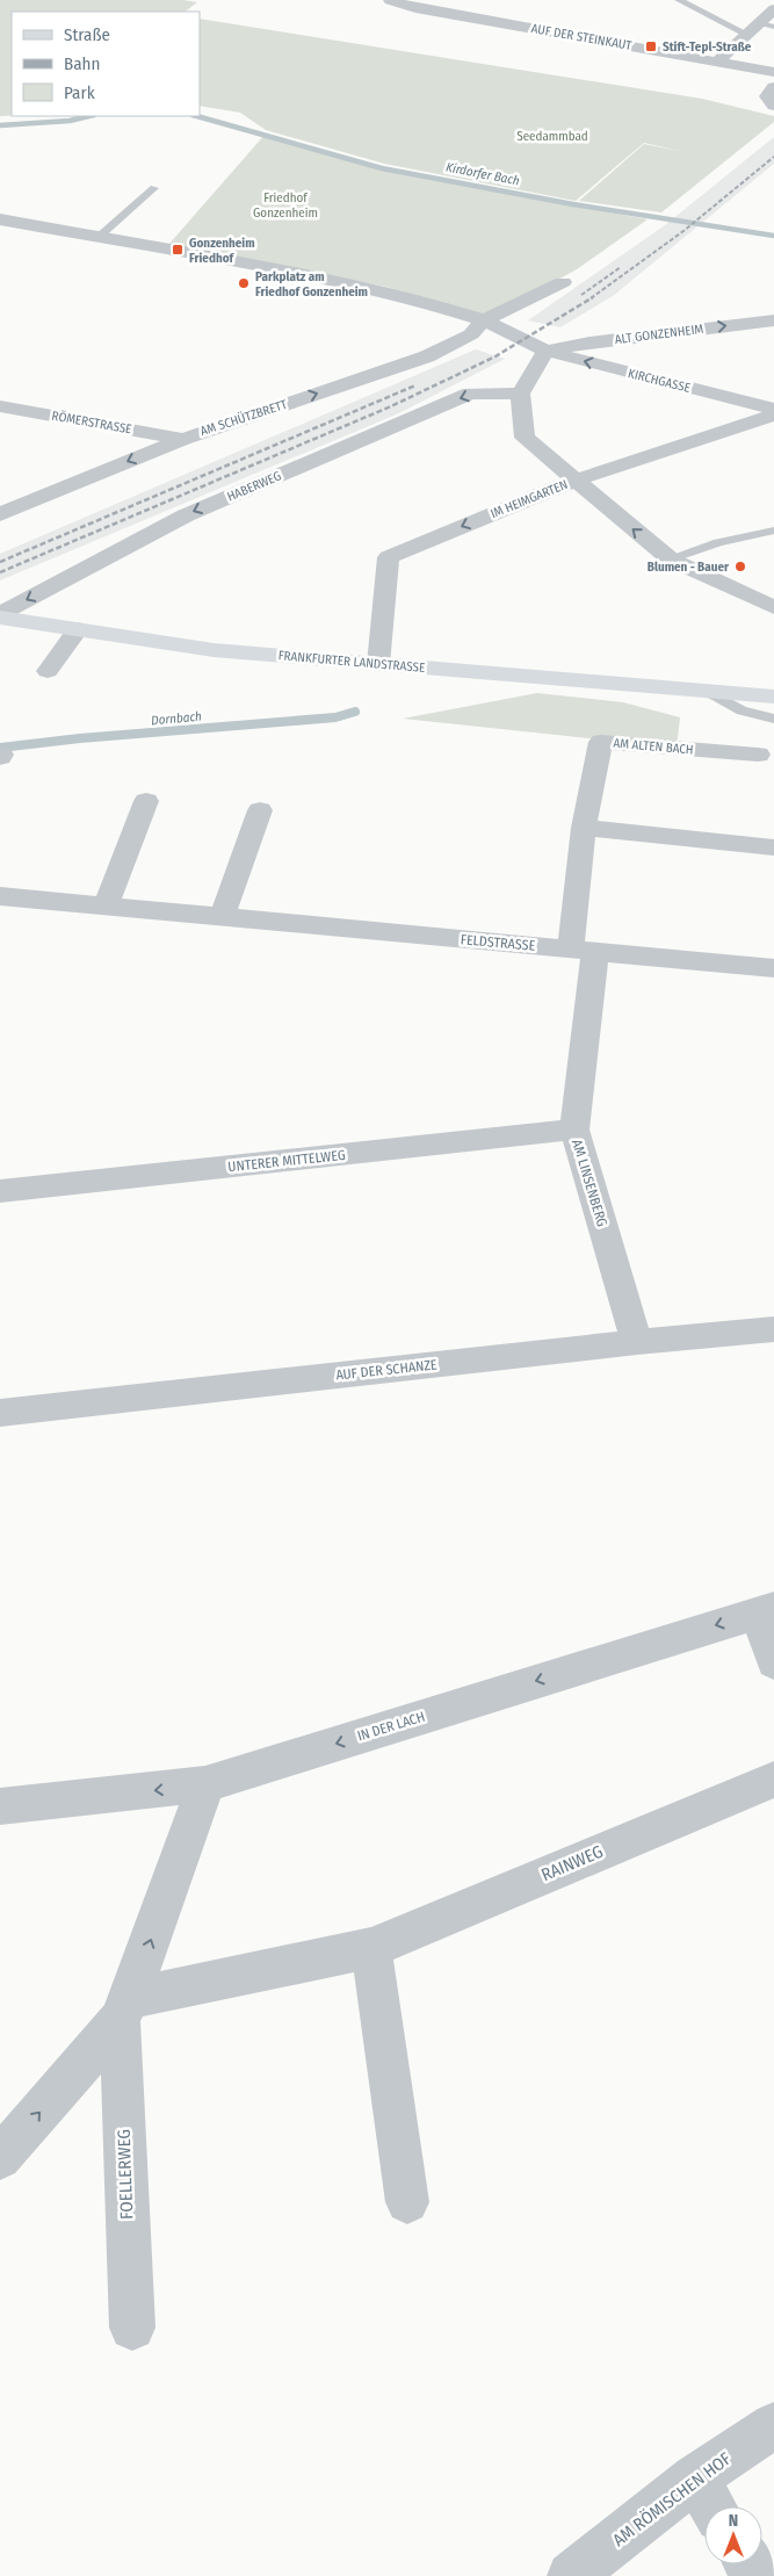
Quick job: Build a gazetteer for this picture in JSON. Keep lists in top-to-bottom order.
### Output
{
  "streets": {
    "street": [
      "AUF DER STEINKAUT",
      "ALT GONZENHEIM",
      "KIRCHGASSE",
      "AM SCHÜTZBRETT",
      "RÖMERSTRASSE",
      "HABERWEG",
      "IM HEIMGARTEN",
      "FRANKFURTER LANDSTRASSE",
      "AM ALTEN BACH",
      "FELDSTRASSE",
      "UNTERER MITTELWEG",
      "AM LINSENBERG",
      "AUF DER SCHANZE",
      "IN DER LACH",
      "RAINWEG",
      "FOELLERWEG",
      "AM RÖMISCHEN HOF"
    ]
  },
  "crossings": [
    ["ALT GONZENHEIM", "KIRCHGASSE"],
    ["KIRCHGASSE", "AM SCHÜTZBRETT"],
    ["AM SCHÜTZBRETT", "RÖMERSTRASSE"],
    ["HABERWEG", "FRANKFURTER LANDSTRASSE"],
    ["IM HEIMGARTEN", "FRANKFURTER LANDSTRASSE"],
    ["AM ALTEN BACH", "FELDSTRASSE"],
    ["AM ALTEN BACH", "AM LINSENBERG"],
    ["FELDSTRASSE", "AM LINSENBERG"],
    ["UNTERER MITTELWEG", "AM LINSENBERG"],
    ["AM LINSENBERG", "AUF DER SCHANZE"],
    ["IN DER LACH", "FOELLERWEG"],
    ["RAINWEG", "FOELLERWEG"]
  ],
  "one_way": [
    "ALT GONZENHEIM",
    "HABERWEG",
    "IM HEIMGARTEN",
    "IN DER LACH",
    "FOELLERWEG"
  ],
  "water": ["Kirdorfer Bach", "Dornbach"],
  "parks": ["Seedammbad", "Friedhof Gonzenheim"],
  "places": {
    "transit": ["Stift-Tepl-Straße", "Gonzenheim Friedhof"],
    "other": ["Parkplatz am Friedhof Gonzenheim", "Blumen - Bauer"]
  },
  "legend": ["Straße", "Bahn", "Park"],
  "north": "top"
}
